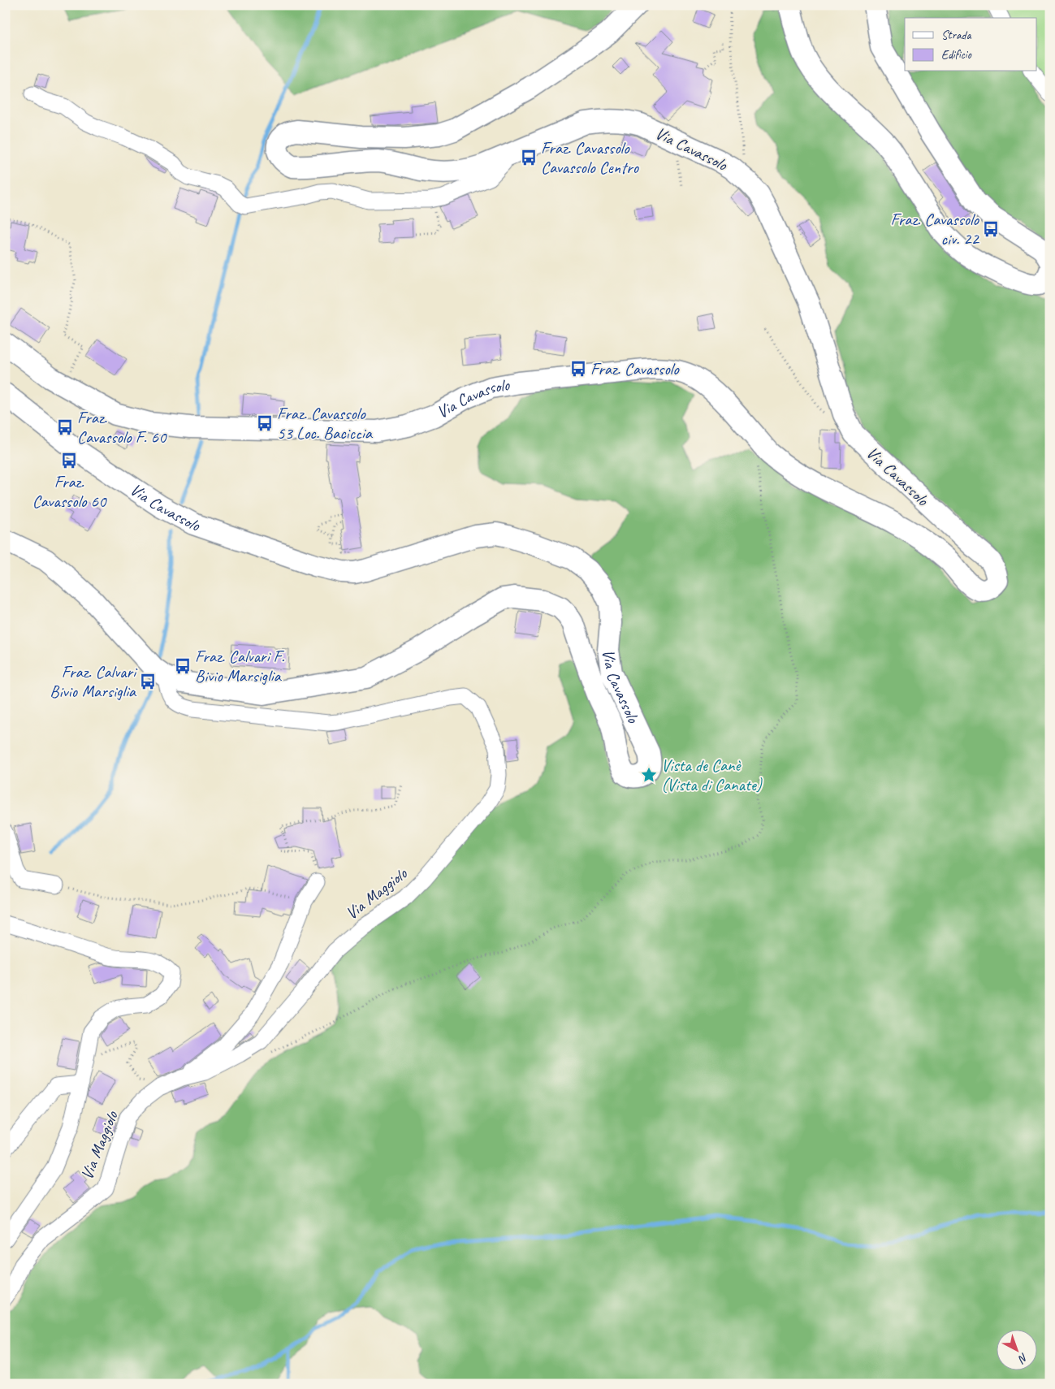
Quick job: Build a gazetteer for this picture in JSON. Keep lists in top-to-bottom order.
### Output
{
  "streets": {
    "main road": ["Via Cavassolo"],
    "street": ["Via Maggiolo"]
  },
  "crossings": [
    ["Via Cavassolo", "Via Maggiolo"]
  ],
  "places": {
    "bus stop": [
      "Fraz. Cavassolo Cavassolo Centro",
      "Fraz. Cavassolo civ. 22",
      "Fraz. Cavassolo",
      "Fraz. Cavassolo 53 Loc. Baciccia",
      "Fraz. Cavassolo F. 60",
      "Fraz. Cavassolo 60",
      "Fraz. Calvari F. Bivio Marsiglia",
      "Fraz. Calvari Bivio Marsiglia"
    ],
    "place": ["Vista de Canè (Vista di Canate)"]
  },
  "legend": ["Strada", "Edificio"],
  "north": "bottom right"
}
